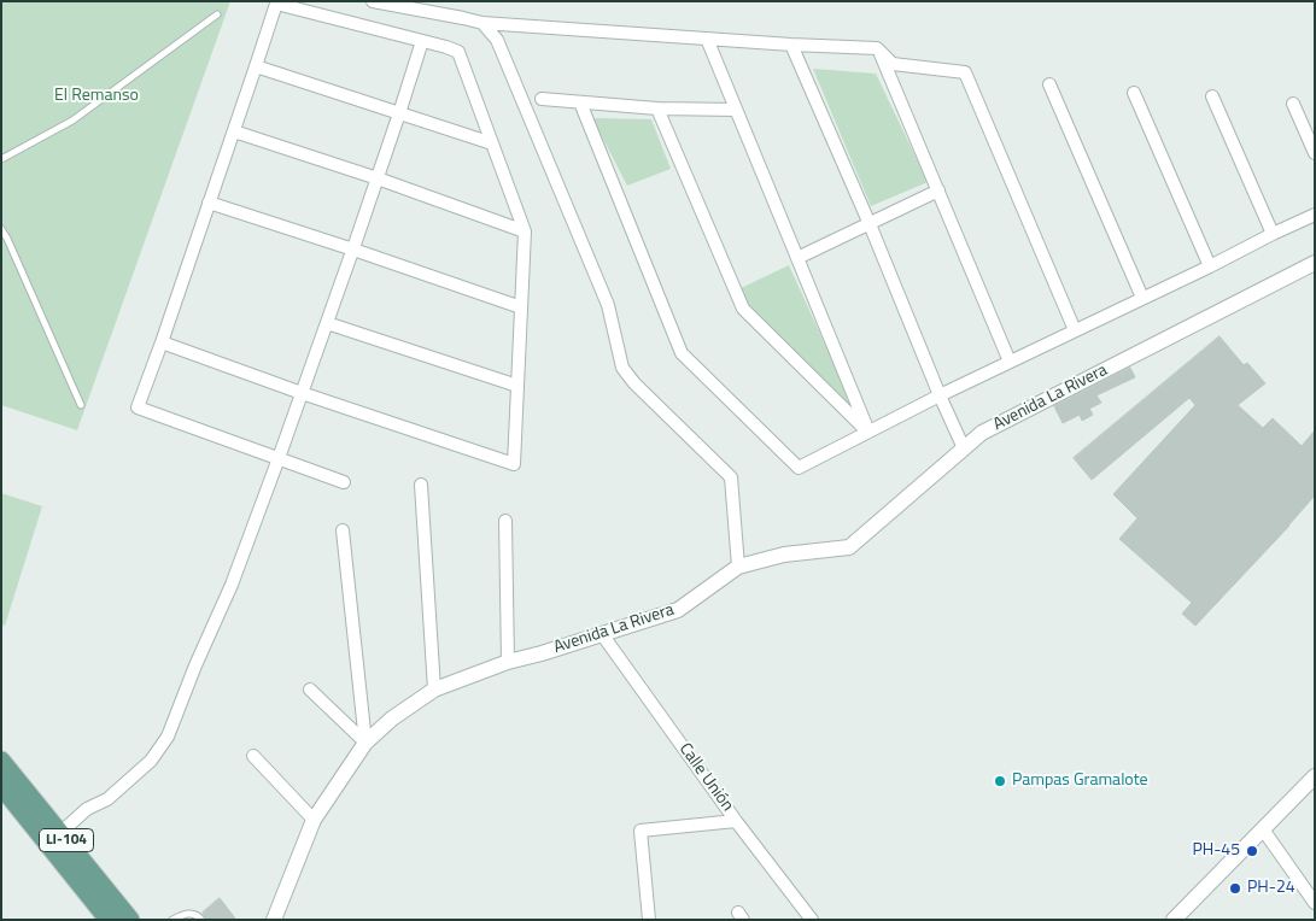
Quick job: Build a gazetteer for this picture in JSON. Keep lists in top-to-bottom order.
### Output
{
  "streets": {
    "main road": ["LI-104"],
    "street": ["Avenida La Rivera", "Calle Unión"]
  },
  "crossings": [
    ["Avenida La Rivera", "Calle Unión"]
  ],
  "parks": ["El Remanso"],
  "places": ["Pampas Gramalote", "PH-45", "PH-24"]
}
